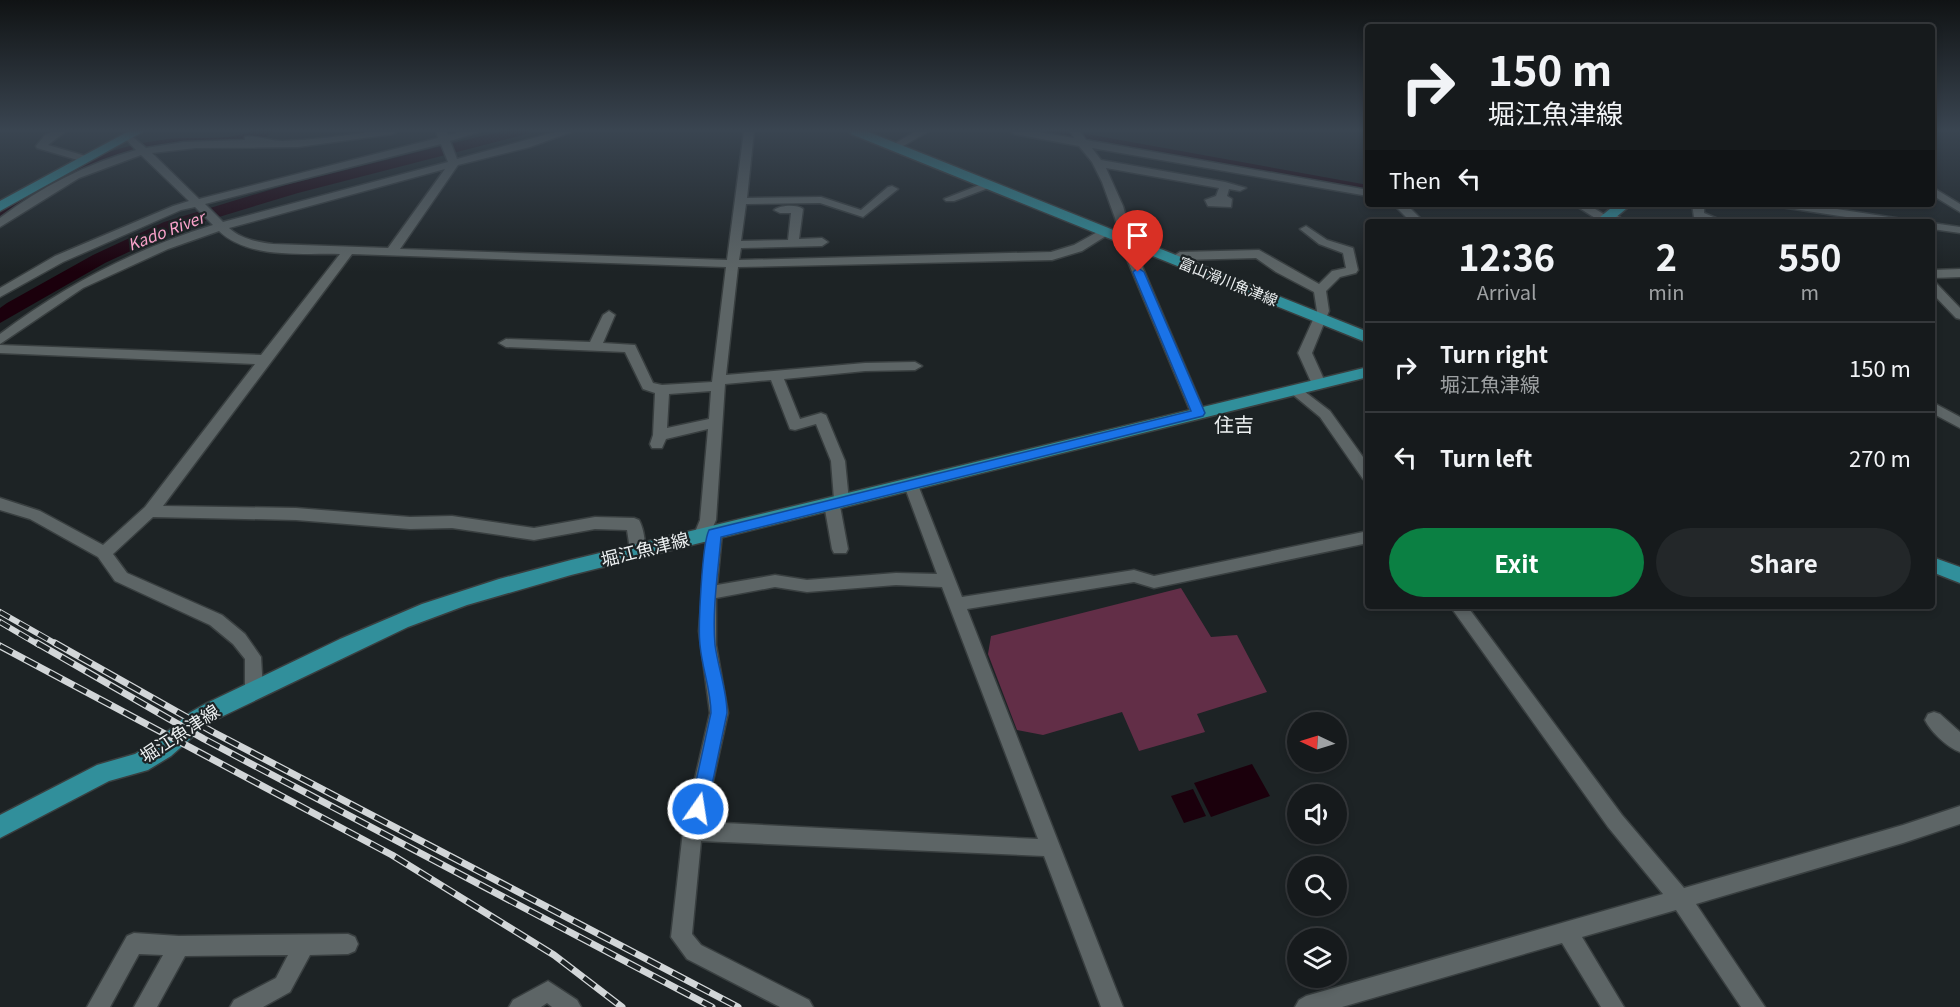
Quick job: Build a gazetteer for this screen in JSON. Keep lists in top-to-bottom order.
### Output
{
  "streets": {
    "main road": ["富山滑川魚津線", "堀江魚津線"]
  },
  "districts": ["住吉"],
  "water": ["Kado River"],
  "north": "left",
  "page": {
    "turn": ["150 m", "堀江魚津線"],
    "then": "Then",
    "eta": [
      "12:36",
      "Arrival",
      "2",
      "min",
      "550",
      "m"
    ],
    "list": [
      {
        "name": "Turn right",
        "note": "堀江魚津線",
        "value": "150 m"
      },
      {
        "name": "Turn left",
        "value": "270 m"
      }
    ],
    "buttons": ["Exit", "Share"]
  }
}
